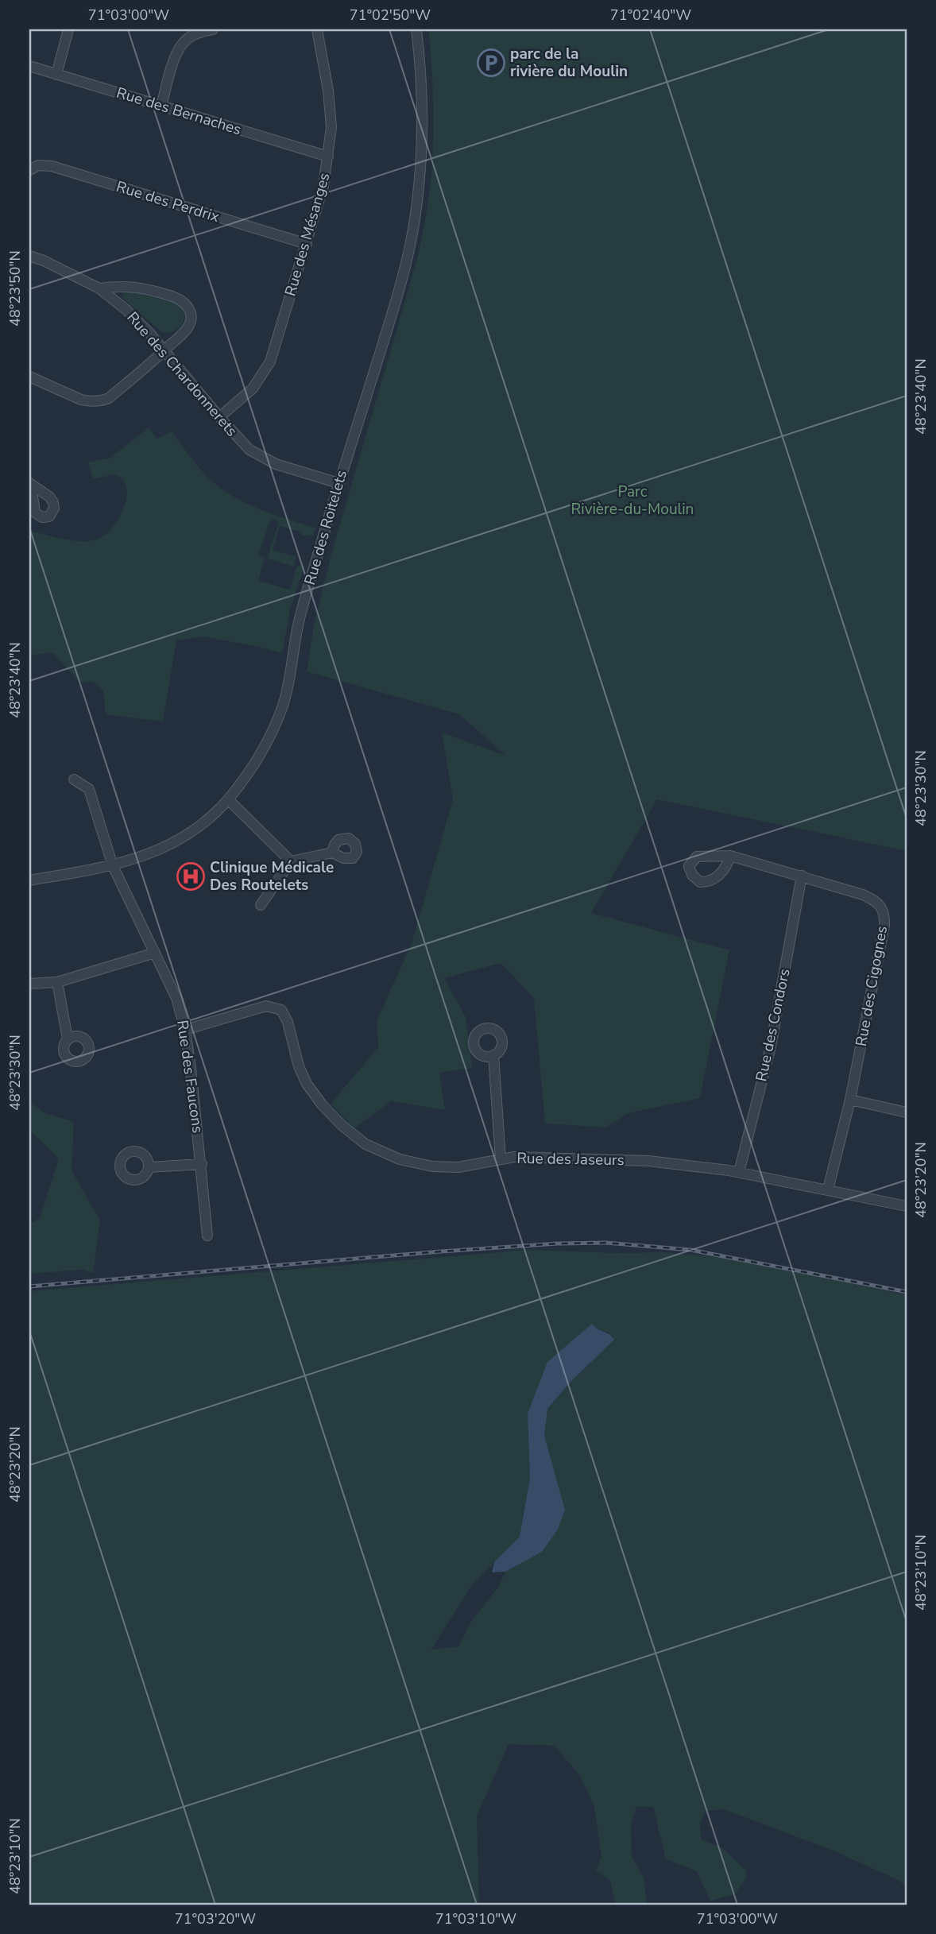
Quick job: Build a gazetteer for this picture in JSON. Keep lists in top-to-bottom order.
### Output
{
  "streets": {
    "street": [
      "Rue des Bernaches",
      "Rue des Perdrix",
      "Rue des Mésanges",
      "Rue des Chardonnerets",
      "Rue des Roitelets",
      "Rue des Cigognes",
      "Rue des Condors",
      "Rue des Faucons",
      "Rue des Jaseurs"
    ]
  },
  "crossings": [
    ["Rue des Bernaches", "Rue des Mésanges"],
    ["Rue des Perdrix", "Rue des Mésanges"],
    ["Rue des Mésanges", "Rue des Chardonnerets"],
    ["Rue des Chardonnerets", "Rue des Roitelets"],
    ["Rue des Roitelets", "Rue des Faucons"],
    ["Rue des Cigognes", "Rue des Condors"],
    ["Rue des Cigognes", "Rue des Jaseurs"],
    ["Rue des Condors", "Rue des Jaseurs"],
    ["Rue des Faucons", "Rue des Jaseurs"]
  ],
  "parks": ["Parc Rivière-du-Moulin"],
  "places": {
    "parking": ["parc de la rivière du Moulin"],
    "hospital": ["Clinique Médicale Des Routelets"]
  },
  "coordinates": [
    "71°03'00\"W",
    "71°02'50\"W",
    "71°02'40\"W",
    "48°23'50\"N",
    "48°23'40\"N",
    "48°23'30\"N",
    "48°23'20\"N",
    "48°23'10\"N",
    "71°03'20\"W",
    "71°03'10\"W"
  ]
}
